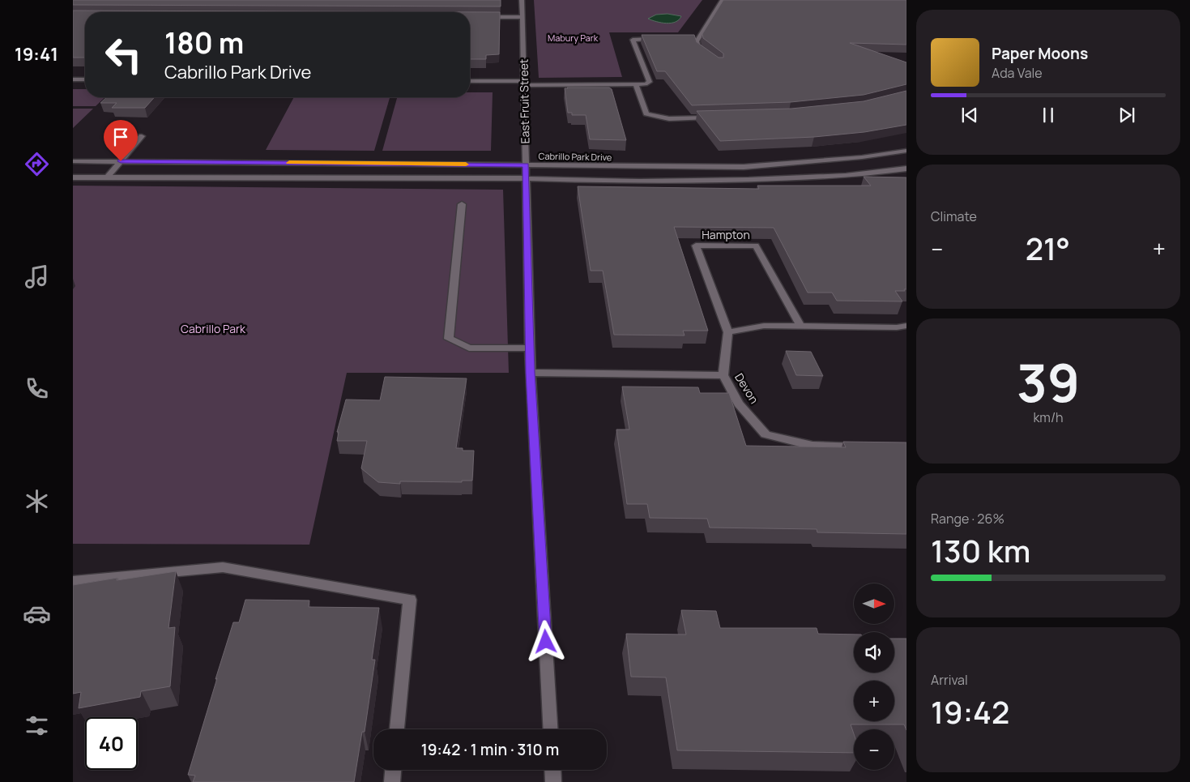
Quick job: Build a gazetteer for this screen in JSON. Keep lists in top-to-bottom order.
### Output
{
  "streets": {
    "street": [
      "East Fruit Street",
      "Cabrillo Park Drive",
      "Hampton",
      "Devon"
    ]
  },
  "crossings": [
    ["East Fruit Street", "Cabrillo Park Drive"],
    ["East Fruit Street", "Devon"]
  ],
  "parks": ["Mabury Park", "Cabrillo Park"],
  "north": "right",
  "page": {
    "tabs": "19:41",
    "turn": ["180 m", "Cabrillo Park Drive"],
    "song": ["Paper Moons", "Ada Vale"],
    "tile": [
      "Climate",
      ["39", "km/h"],
      ["Range · 26%", "130 km"],
      ["Arrival", "19:42"]
    ],
    "heat": ["−", "21°", "+"],
    "map_buttons": ["+", "−"],
    "limit": "40",
    "trip": "19:42 · 1 min · 310 m"
  }
}
